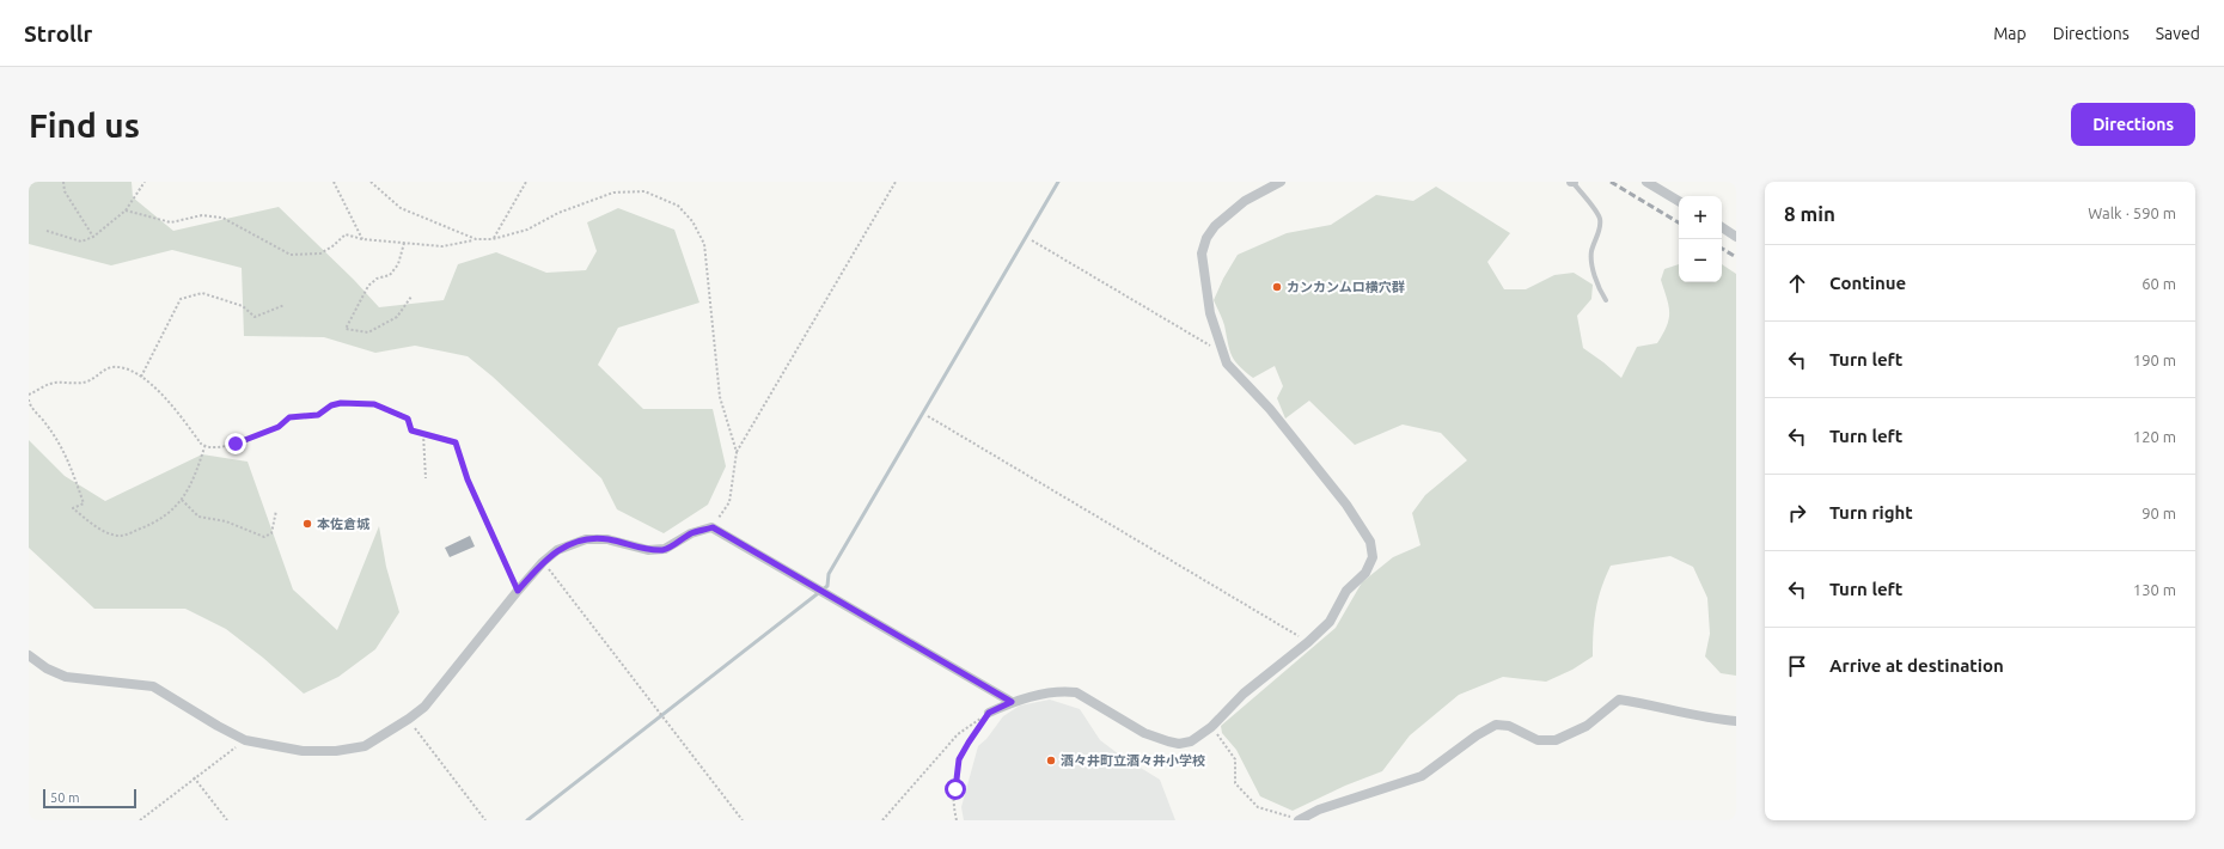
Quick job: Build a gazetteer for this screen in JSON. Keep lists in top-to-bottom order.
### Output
{
  "places": ["カンカンムロ横穴群", "本佐倉城", "酒々井町立酒々井小学校"],
  "scale_bar": "50 m",
  "page": {
    "header": "Strollr",
    "nav": ["Map", "Directions", "Saved"],
    "buttons": "Directions",
    "title": "Find us",
    "heading": ["8 min", "Walk · 590 m"],
    "map_buttons": ["+", "−"],
    "list": [
      ["Continue", "60 m"],
      ["Turn left", "190 m"],
      ["Turn left", "120 m"],
      ["Turn right", "90 m"],
      ["Turn left", "130 m"],
      "Arrive at destination"
    ],
    "scale": "50 m"
  }
}
